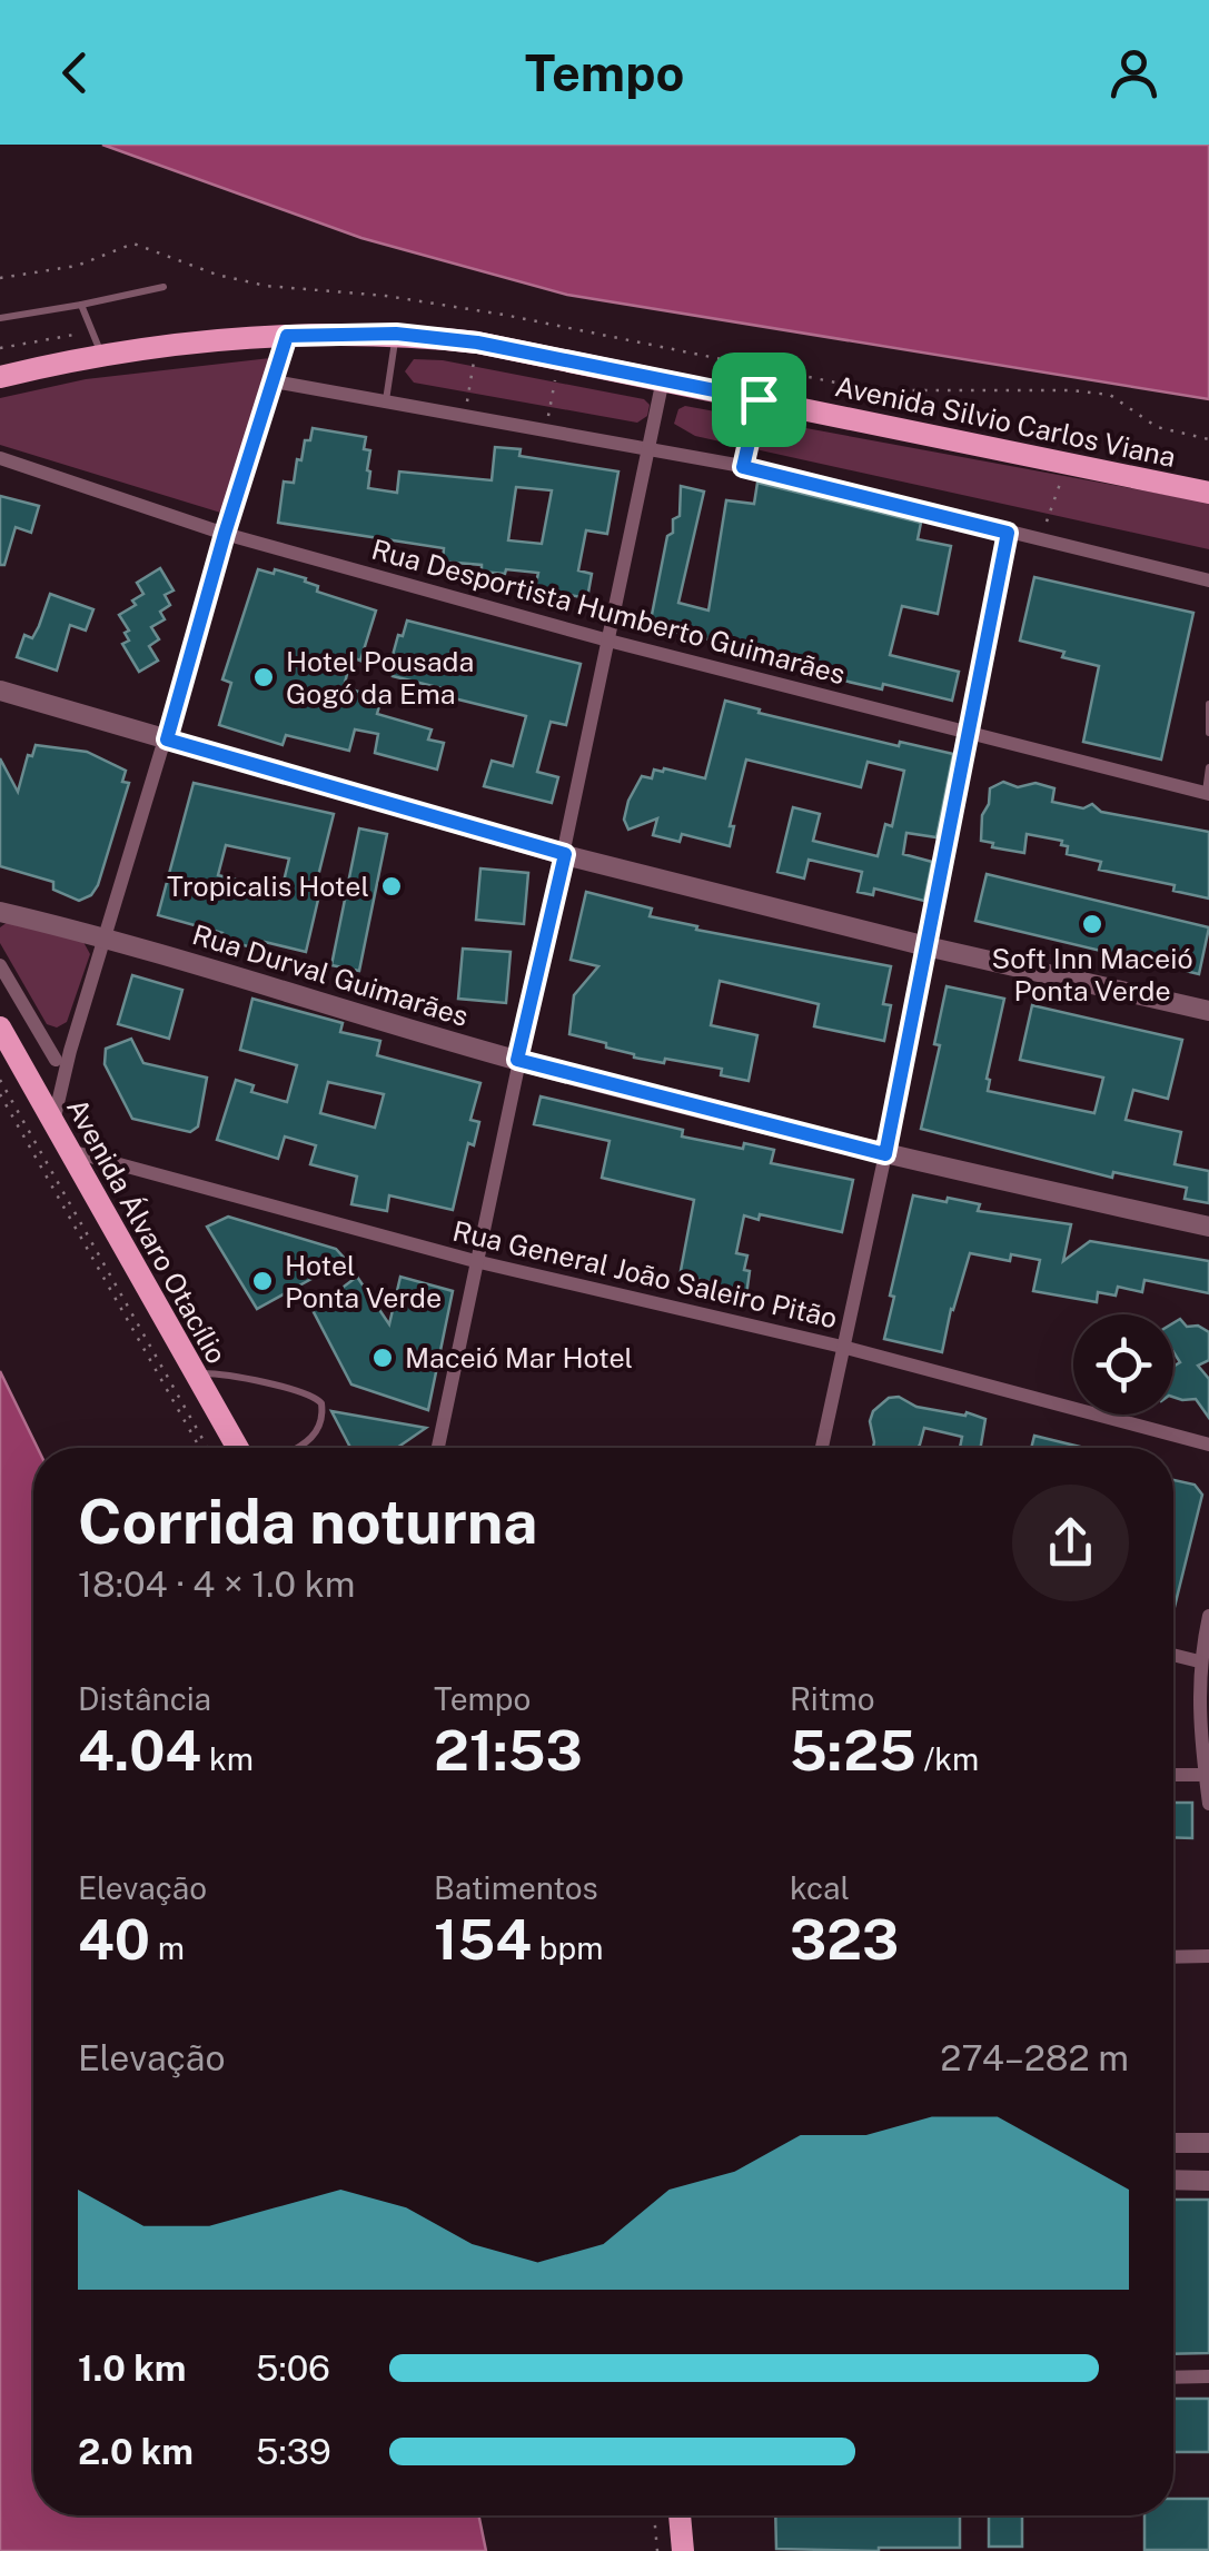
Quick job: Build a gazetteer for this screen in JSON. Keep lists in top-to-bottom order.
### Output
{
  "streets": {
    "main road": ["Avenida Silvio Carlos Viana", "Avenida Álvaro Otacílio"],
    "street": ["Rua Desportista Humberto Guimarães", "Rua Durval Guimarães", "Rua General João Saleiro Pitão"]
  },
  "crossings": [
    ["Avenida Álvaro Otacílio", "Rua General João Saleiro Pitão"]
  ],
  "places": [
    "Hotel Pousada Gogó da Ema",
    "Tropicalis Hotel",
    "Soft Inn Maceió Ponta Verde",
    "Hotel Ponta Verde",
    "Maceió Mar Hotel"
  ],
  "page": {
    "header": "Tempo",
    "heading": ["Corrida noturna", "18:04 · 4 × 1.0 km"],
    "stats": [
      ["Distância", "4.04 km"],
      ["Tempo", "21:53"],
      ["Ritmo", "5:25 /km"],
      ["Elevação", "40 m"],
      ["Batimentos", "154 bpm"],
      ["kcal", "323"]
    ],
    "chart": ["Elevação", "274–282 m"],
    "list": [
      {
        "name": "1.0 km",
        "note": "5:06"
      },
      {
        "name": "2.0 km",
        "note": "5:39"
      }
    ]
  }
}
